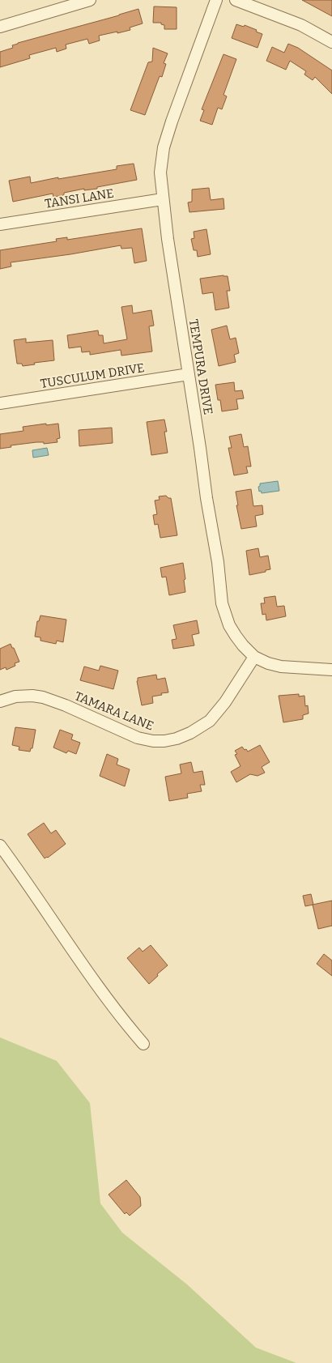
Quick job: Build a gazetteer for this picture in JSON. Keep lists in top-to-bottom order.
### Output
{
  "streets": {
    "street": [
      "TANSI LANE",
      "TEMPURA DRIVE",
      "TUSCULUM DRIVE",
      "TAMARA LANE"
    ]
  },
  "crossings": [
    ["TANSI LANE", "TEMPURA DRIVE"],
    ["TEMPURA DRIVE", "TUSCULUM DRIVE"],
    ["TEMPURA DRIVE", "TAMARA LANE"]
  ]
}
